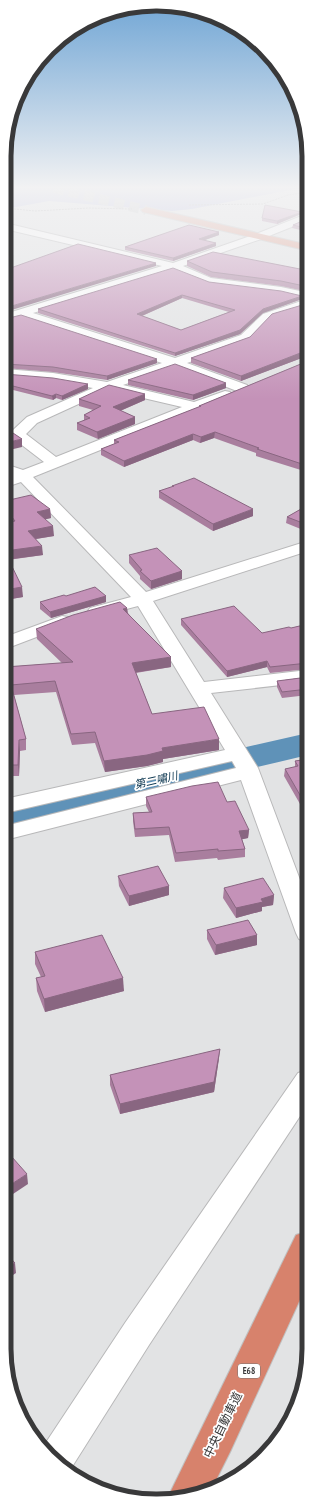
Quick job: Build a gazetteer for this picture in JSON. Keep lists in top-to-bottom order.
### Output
{
  "streets": {
    "highway": ["E68", "中央自動車道"]
  },
  "water": ["第二嘯川"]
}
